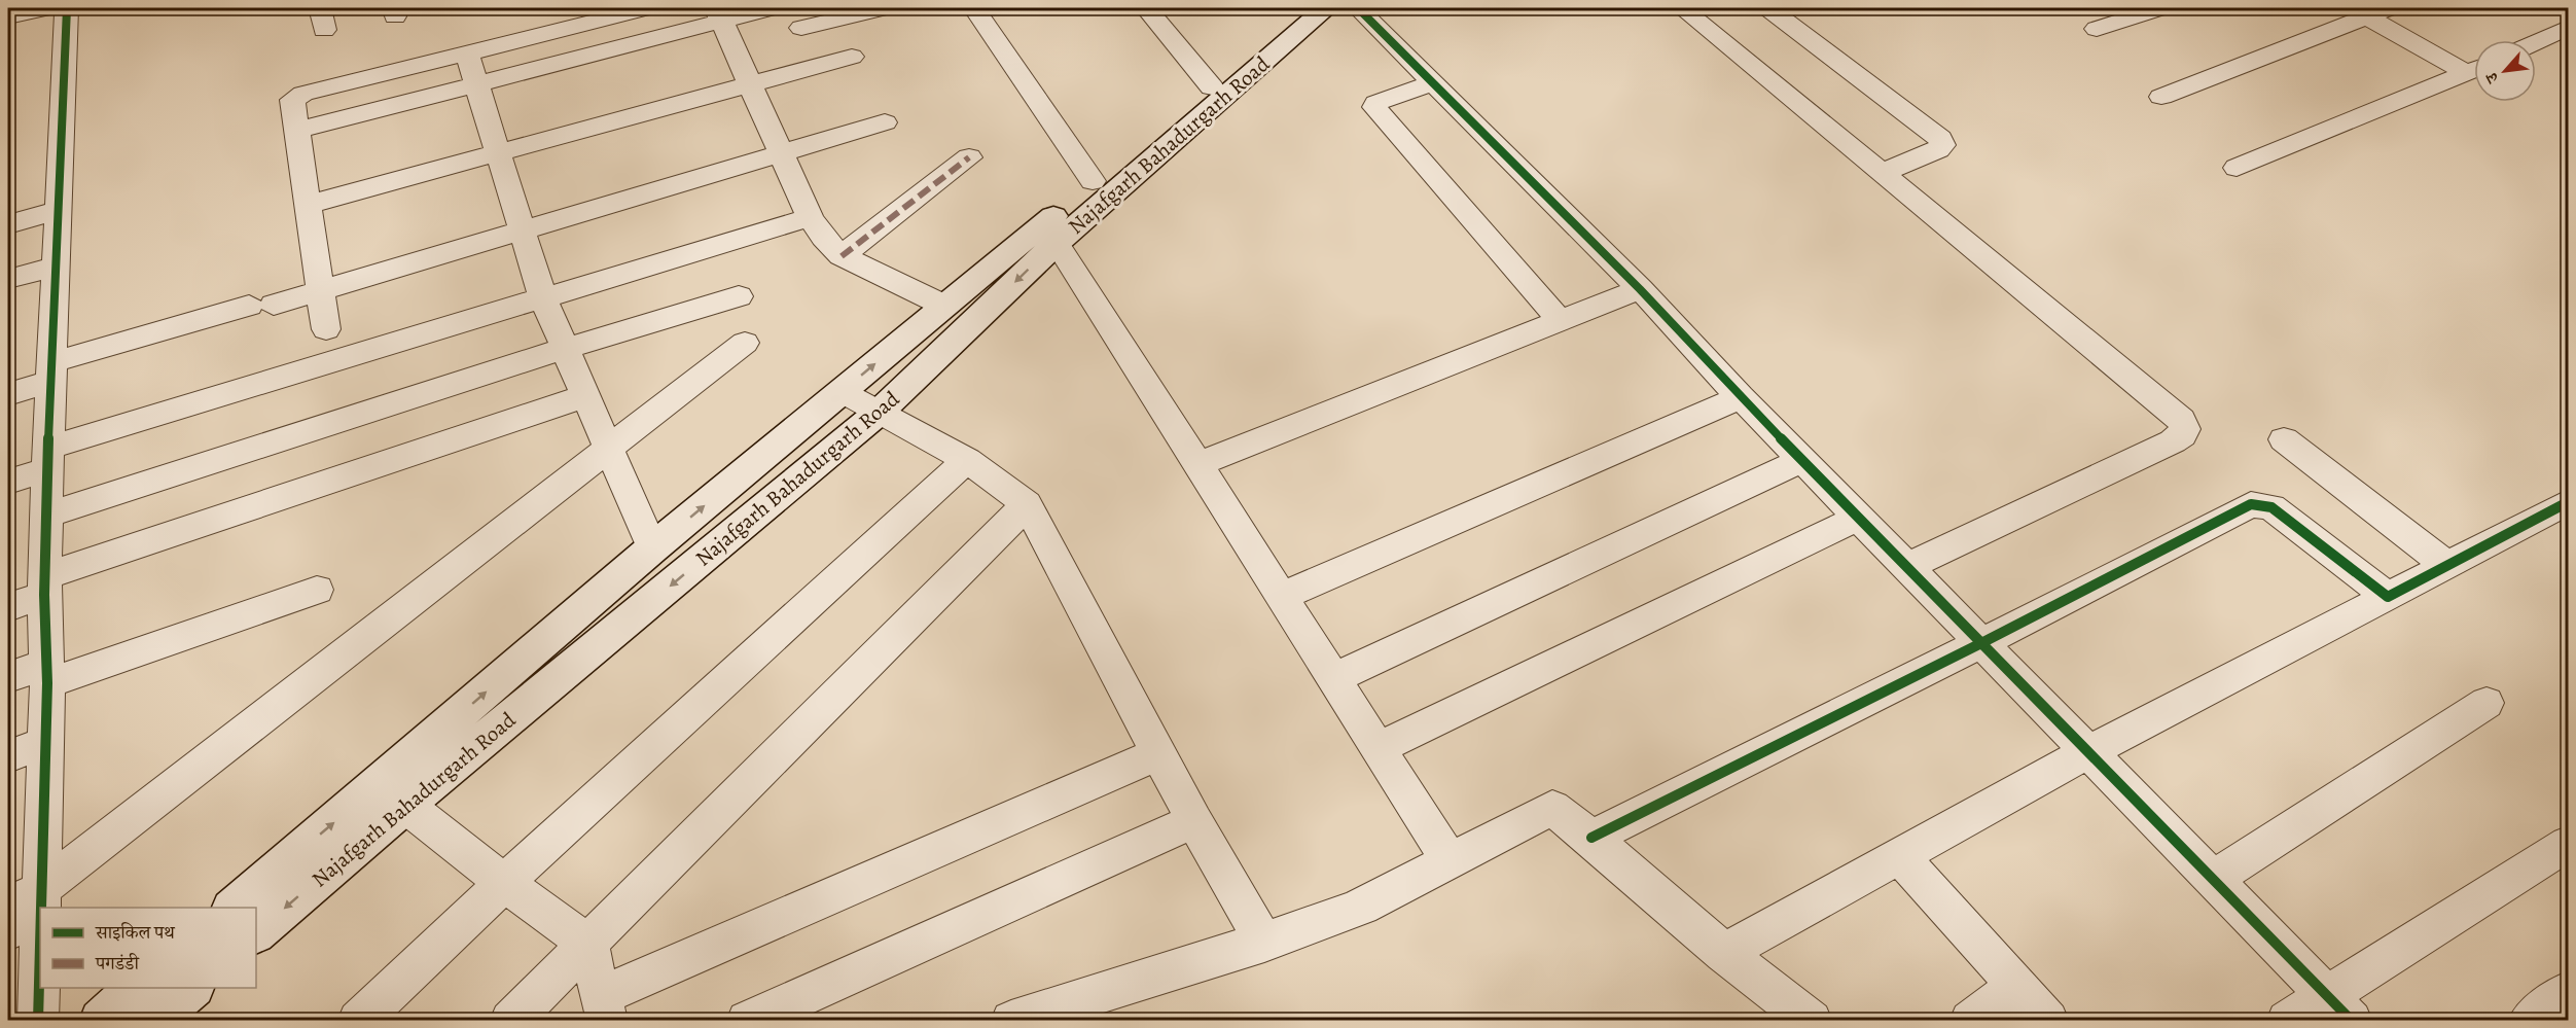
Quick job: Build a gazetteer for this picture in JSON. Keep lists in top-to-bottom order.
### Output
{
  "streets": {
    "main road": ["Najafgarh Bahadurgarh Road"]
  },
  "legend": ["साइकिल पथ", "पगडंडी"],
  "north": "bottom left"
}
